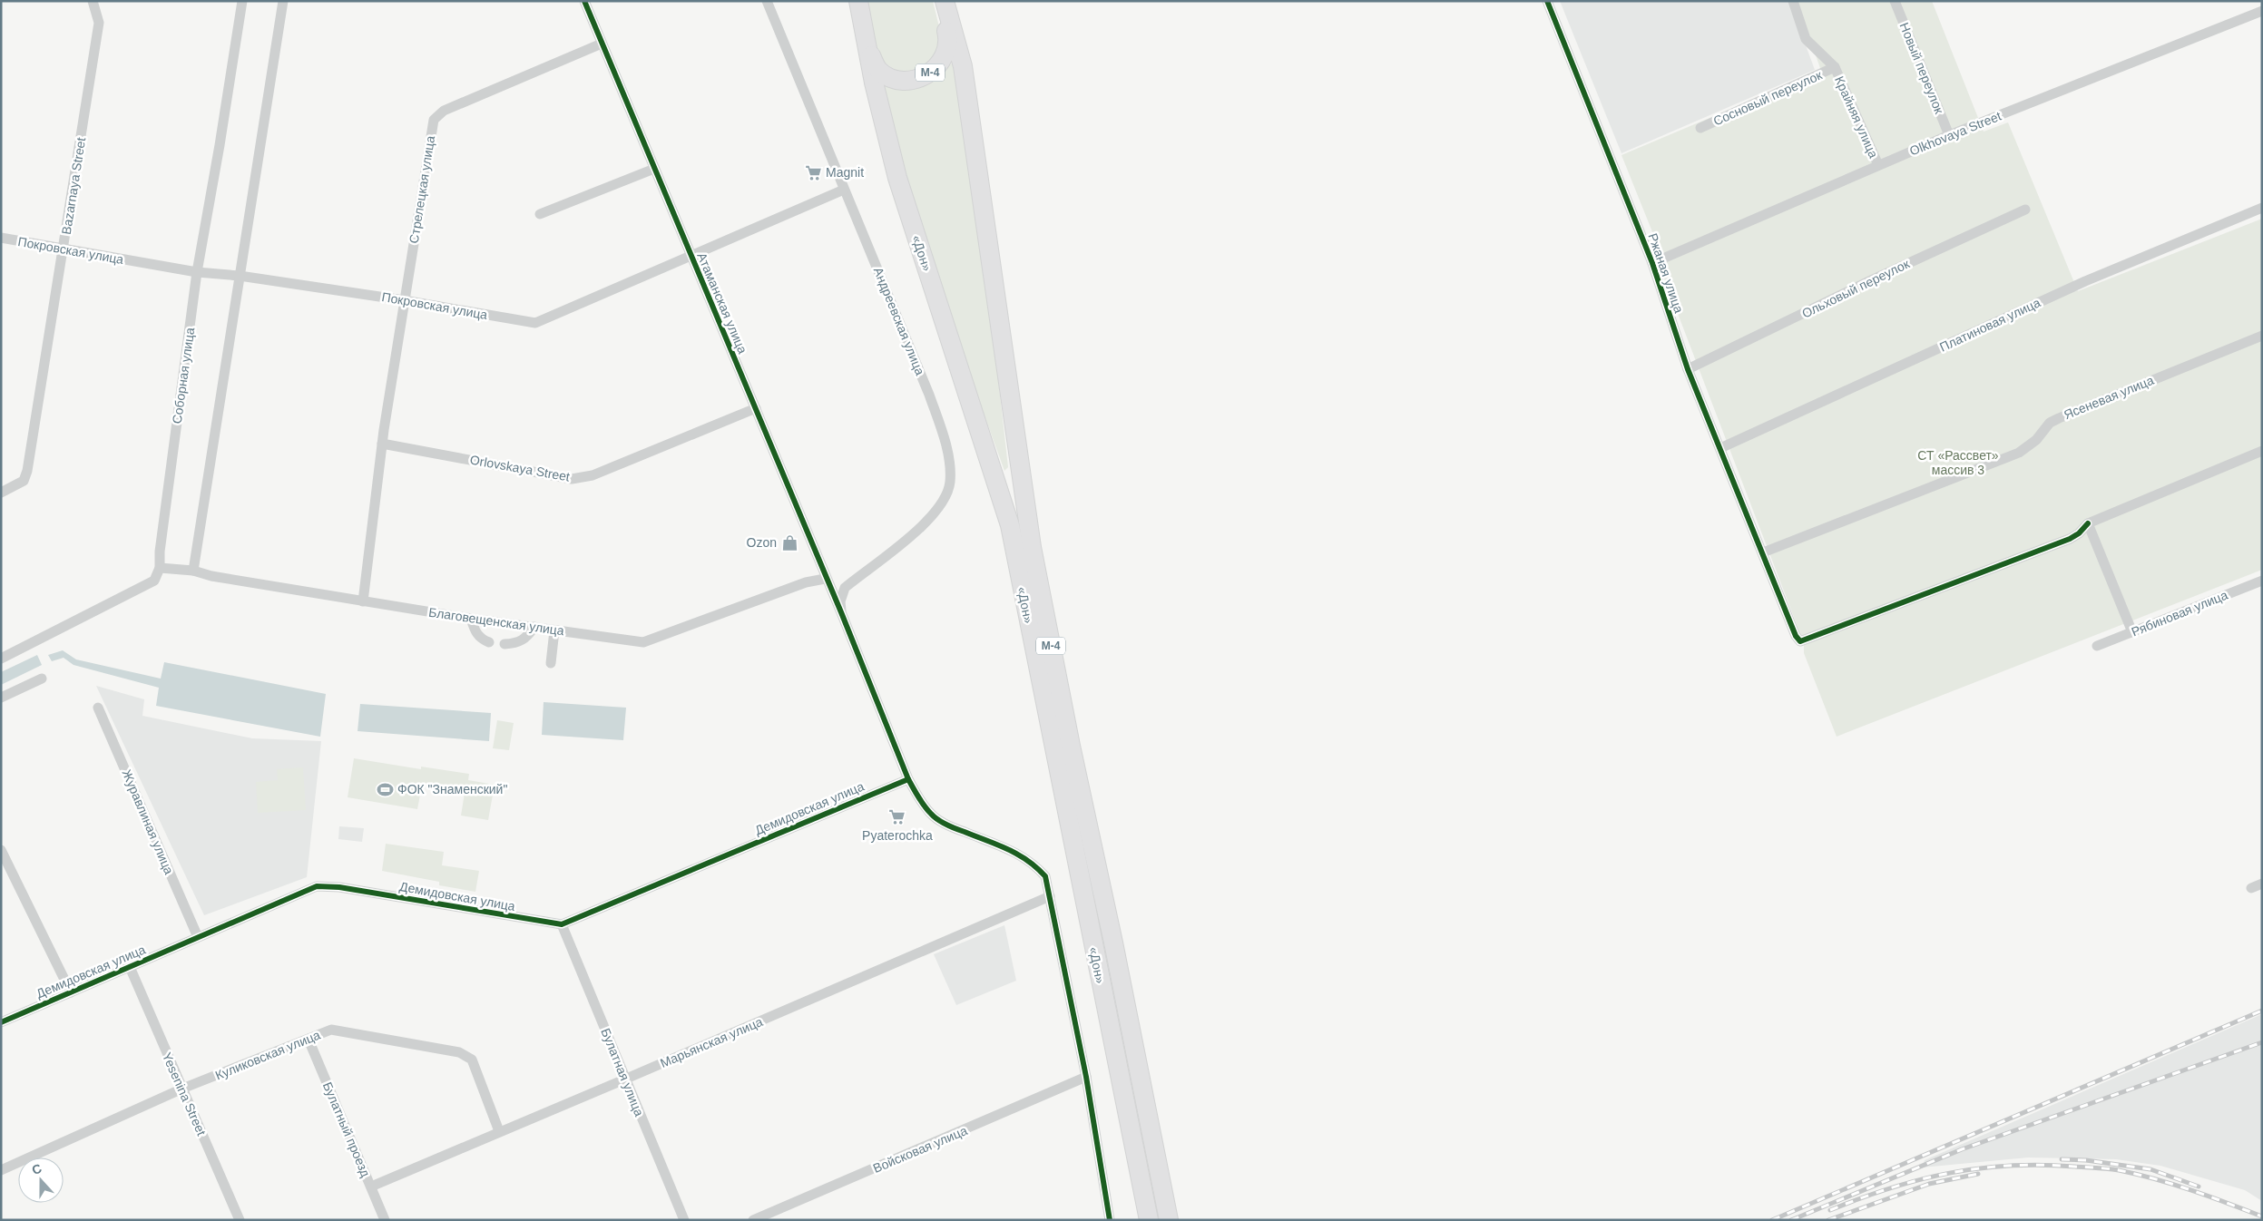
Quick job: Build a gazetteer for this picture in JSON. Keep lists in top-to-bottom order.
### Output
{
  "streets": {
    "highway": ["М-4", "«Дон»"],
    "street": [
      "Новый переулок",
      "Сосновый переулок",
      "Крайняя улица",
      "Olkhovaya Street",
      "Bazarnaya Street",
      "Стрелецкая улица",
      "Покровская улица",
      "Ржаная улица",
      "Ольховый переулок",
      "Атаманская улица",
      "Андреевская улица",
      "Платиновая улица",
      "Соборная улица",
      "Ясеневая улица",
      "Orlovskaya Street",
      "Рябиновая улица",
      "Благовещенская улица",
      "Демидовская улица",
      "Журавлиная улица",
      "Марьянская улица",
      "Куликовская улица",
      "Булатная улица",
      "Yesenina Street",
      "Булатный проезд",
      "Войсковая улица"
    ]
  },
  "crossings": [
    ["Новый переулок", "Olkhovaya Street"],
    ["М-4", "«Дон»"],
    ["Сосновый переулок", "Крайняя улица"],
    ["Крайняя улица", "Olkhovaya Street"],
    ["Olkhovaya Street", "Ржаная улица"],
    ["Bazarnaya Street", "Покровская улица"],
    ["Стрелецкая улица", "Покровская улица"],
    ["Стрелецкая улица", "Атаманская улица"],
    ["Стрелецкая улица", "Orlovskaya Street"],
    ["Стрелецкая улица", "Благовещенская улица"],
    ["Покровская улица", "Атаманская улица"],
    ["Покровская улица", "Андреевская улица"],
    ["Покровская улица", "Соборная улица"],
    ["Ржаная улица", "Ольховый переулок"],
    ["Ржаная улица", "Платиновая улица"],
    ["Ржаная улица", "Ясеневая улица"],
    ["Атаманская улица", "Андреевская улица"],
    ["Атаманская улица", "Orlovskaya Street"],
    ["Атаманская улица", "Благовещенская улица"],
    ["Атаманская улица", "Демидовская улица"],
    ["Атаманская улица", "Марьянская улица"],
    ["Атаманская улица", "Войсковая улица"],
    ["Соборная улица", "Благовещенская улица"],
    ["Демидовская улица", "Журавлиная улица"],
    ["Демидовская улица", "Булатная улица"],
    ["Демидовская улица", "Yesenina Street"],
    ["Марьянская улица", "Куликовская улица"],
    ["Марьянская улица", "Булатная улица"],
    ["Марьянская улица", "Булатный проезд"],
    ["Куликовская улица", "Yesenina Street"],
    ["Куликовская улица", "Булатный проезд"]
  ],
  "parks": ["СТ «Рассвет» массив 3"],
  "places": {
    "supermarket": ["Magnit", "Pyaterochka"],
    "shop": ["Ozon"],
    "sports": ["ФОК \"Знаменский\""]
  },
  "north": "top"
}
